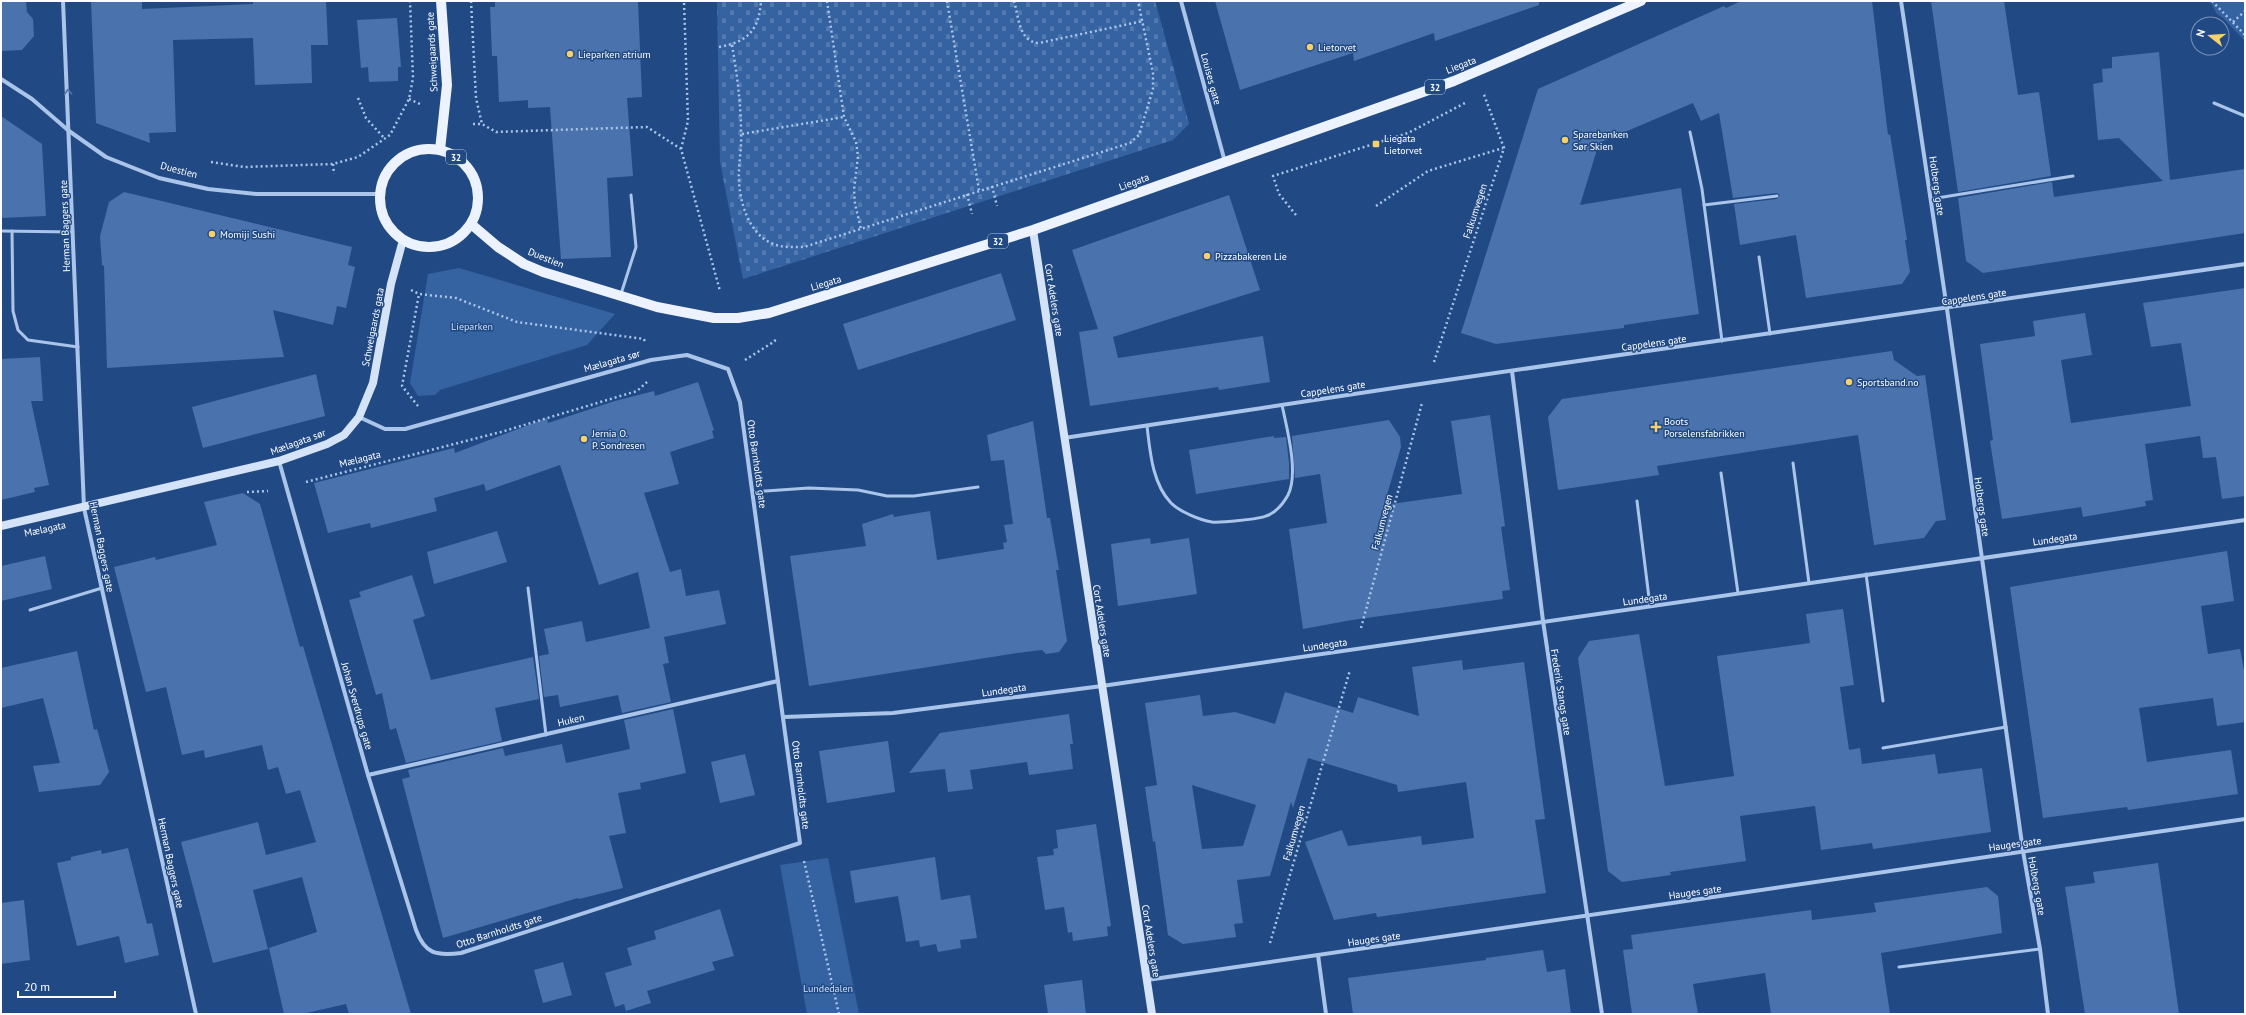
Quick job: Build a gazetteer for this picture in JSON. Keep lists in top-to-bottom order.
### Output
{
  "streets": {
    "main road": [
      "Schweigaards gate",
      "Liegata",
      "32",
      "Duestien"
    ],
    "street": [
      "Louises gate",
      "Holbergs gate",
      "Herman Baggers gate",
      "Cappelens gate",
      "Cort Adelers gate",
      "Schweigaards gata",
      "Mælagata sør",
      "Otto Barnholdts gate",
      "Lundegata",
      "Frederik Stangs gate",
      "Johan Sverdrups gate",
      "Huken",
      "Hauges gate"
    ],
    "path": ["Falkumvegen", "Mælagata"]
  },
  "crossings": [
    ["Schweigaards gate", "32"],
    ["Schweigaards gate", "Duestien"],
    ["Schweigaards gate", "Schweigaards gata"],
    ["Liegata", "Louises gate"],
    ["Liegata", "Duestien"],
    ["Liegata", "Cort Adelers gate"],
    ["32", "Duestien"],
    ["32", "Schweigaards gata"],
    ["Duestien", "Herman Baggers gate"],
    ["Duestien", "Schweigaards gata"],
    ["Holbergs gate", "Cappelens gate"],
    ["Holbergs gate", "Lundegata"],
    ["Holbergs gate", "Hauges gate"],
    ["Falkumvegen", "Cappelens gate"],
    ["Falkumvegen", "Lundegata"],
    ["Falkumvegen", "Hauges gate"],
    ["Herman Baggers gate", "Mælagata sør"],
    ["Cappelens gate", "Cort Adelers gate"],
    ["Cappelens gate", "Frederik Stangs gate"],
    ["Cort Adelers gate", "Lundegata"],
    ["Cort Adelers gate", "Hauges gate"],
    ["Schweigaards gata", "Mælagata sør"],
    ["Mælagata sør", "Otto Barnholdts gate"],
    ["Mælagata sør", "Johan Sverdrups gate"],
    ["Mælagata", "Johan Sverdrups gate"],
    ["Otto Barnholdts gate", "Lundegata"],
    ["Otto Barnholdts gate", "Johan Sverdrups gate"],
    ["Otto Barnholdts gate", "Huken"],
    ["Lundegata", "Frederik Stangs gate"],
    ["Frederik Stangs gate", "Hauges gate"],
    ["Johan Sverdrups gate", "Huken"]
  ],
  "parks": ["Lieparken", "Lundedalen"],
  "places": {
    "other": [
      "Lietorvet",
      "Lieparken atrium",
      "Sparebanken Sør Skien",
      "Momiji Sushi",
      "Pizzabakeren Lie",
      "Sportsband.no",
      "Jernia O. P. Sondresen"
    ],
    "transit": ["Liegata Lietorvet"],
    "health": ["Boots Porselensfabrikken"]
  },
  "scale_bar": "20 m",
  "north": "left"
}
